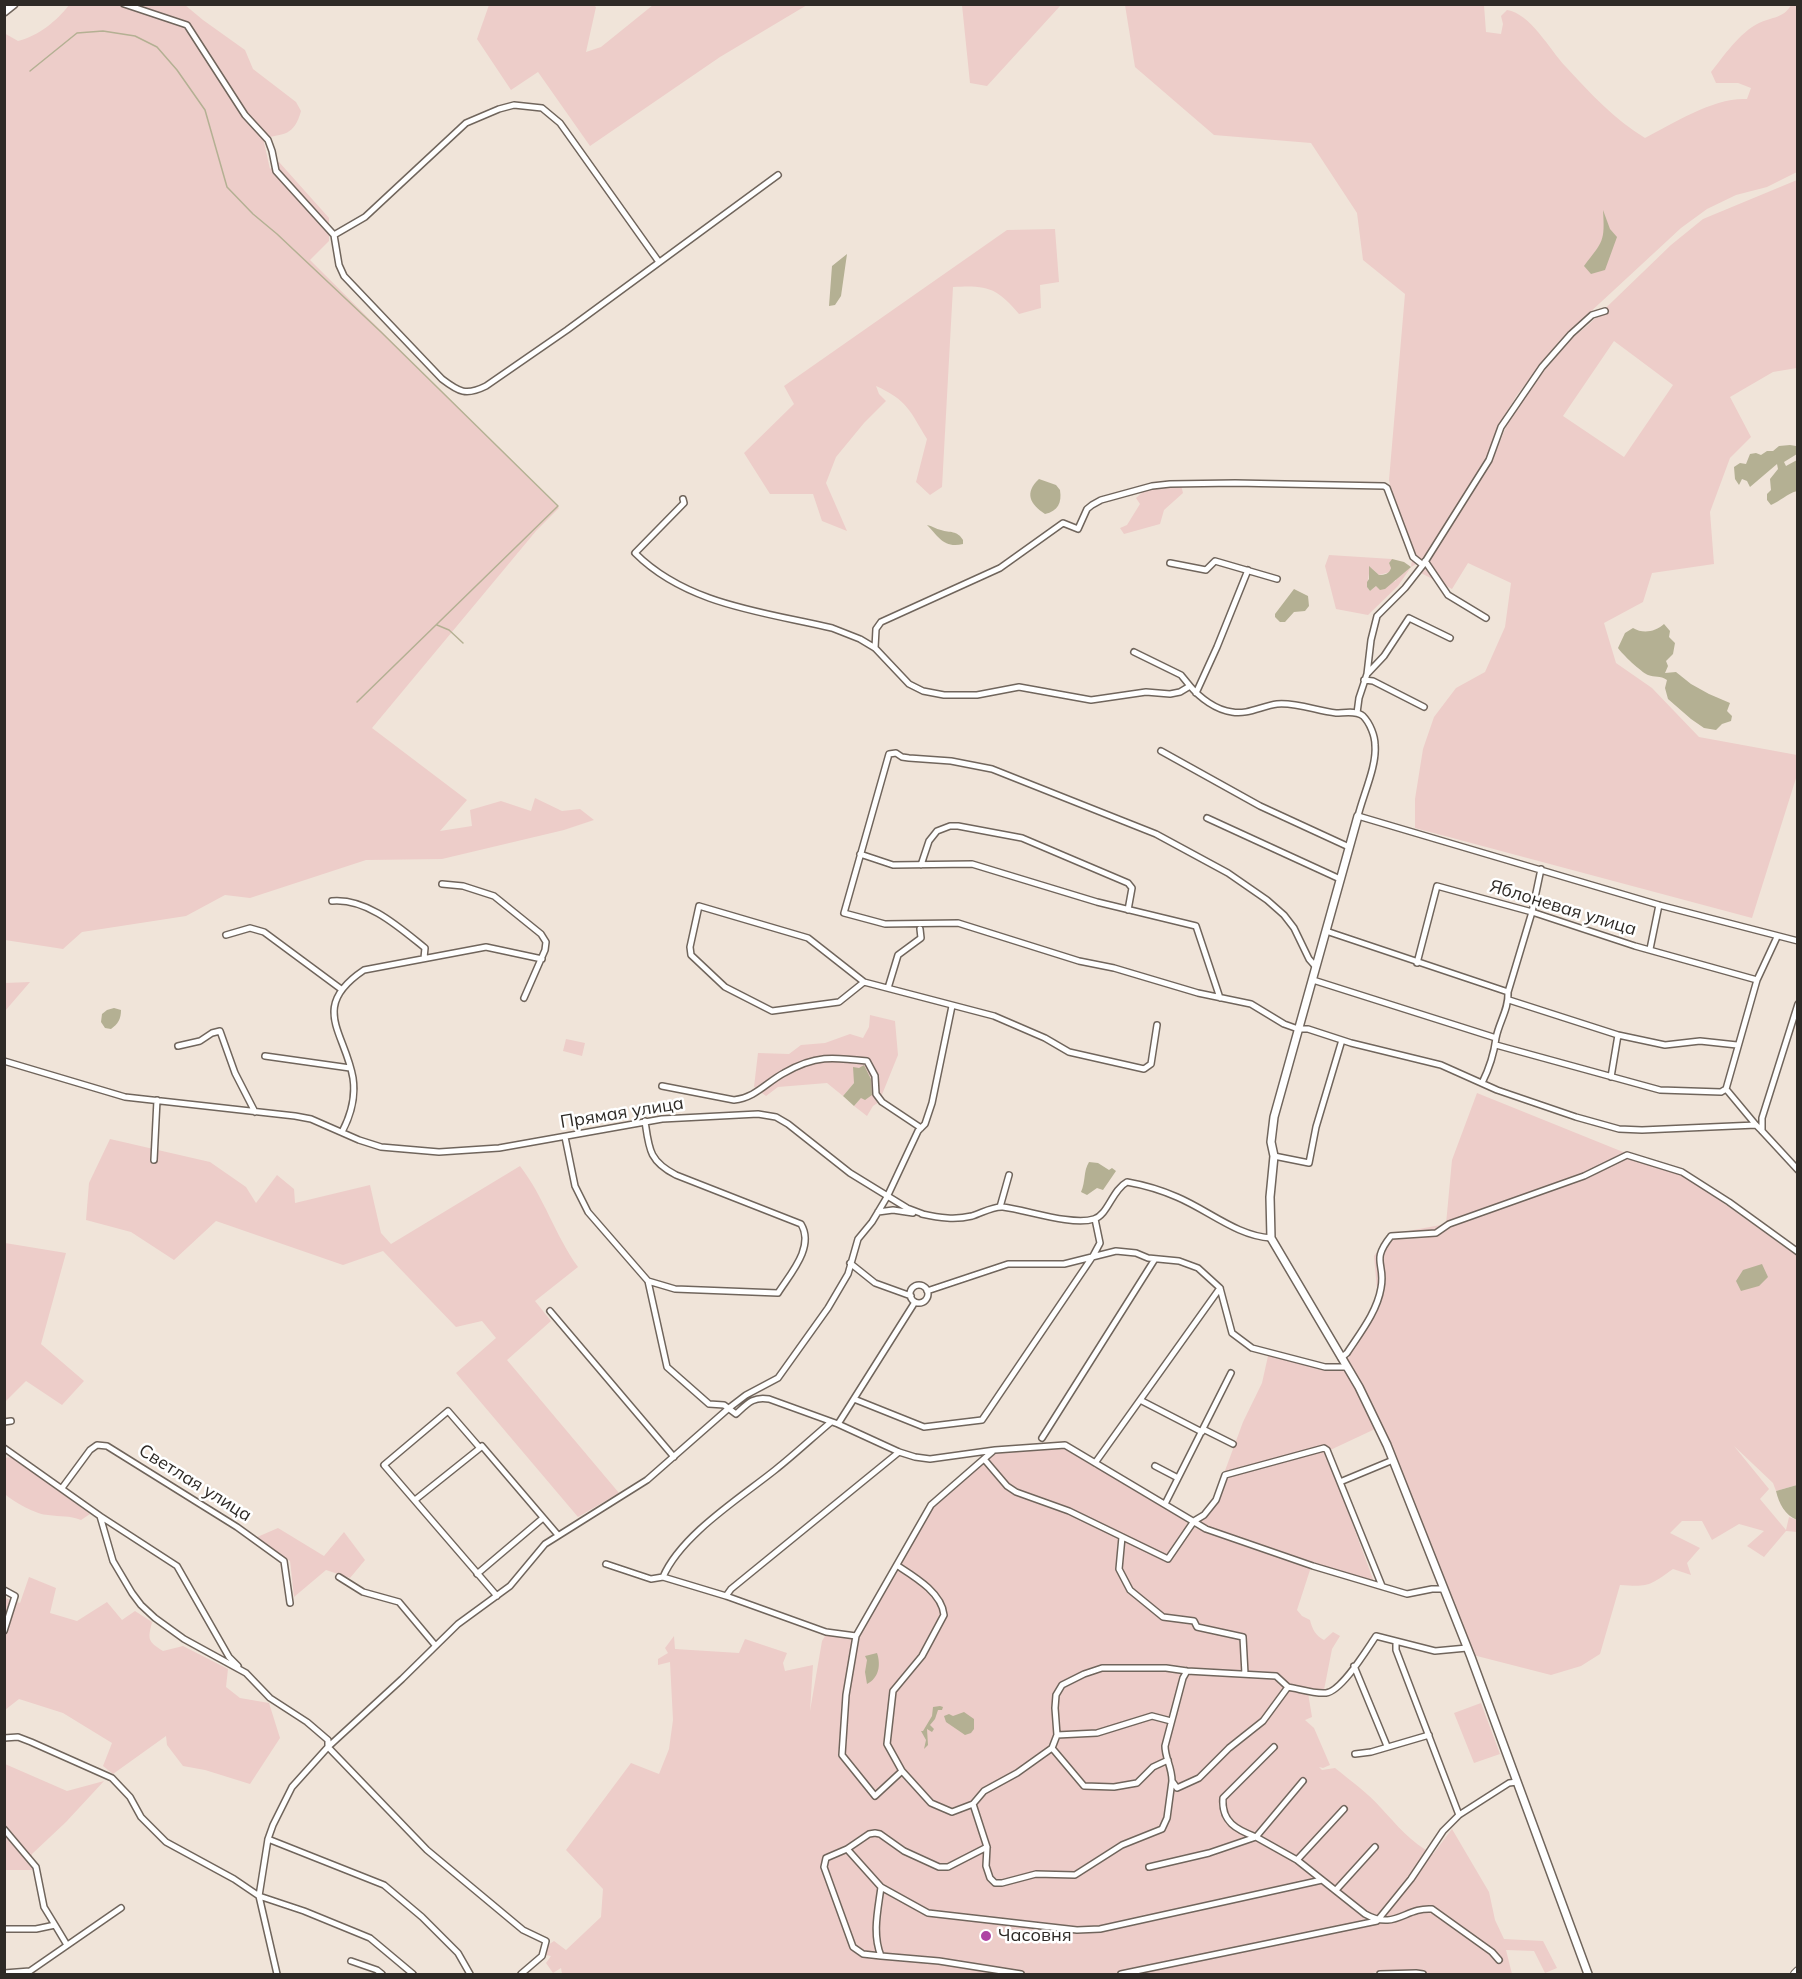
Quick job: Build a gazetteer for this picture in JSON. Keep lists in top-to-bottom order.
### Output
{
  "streets": {
    "street": ["Яблоневая улица", "Прямая улица", "Светлая улица"]
  },
  "places": ["Часовня"]
}
